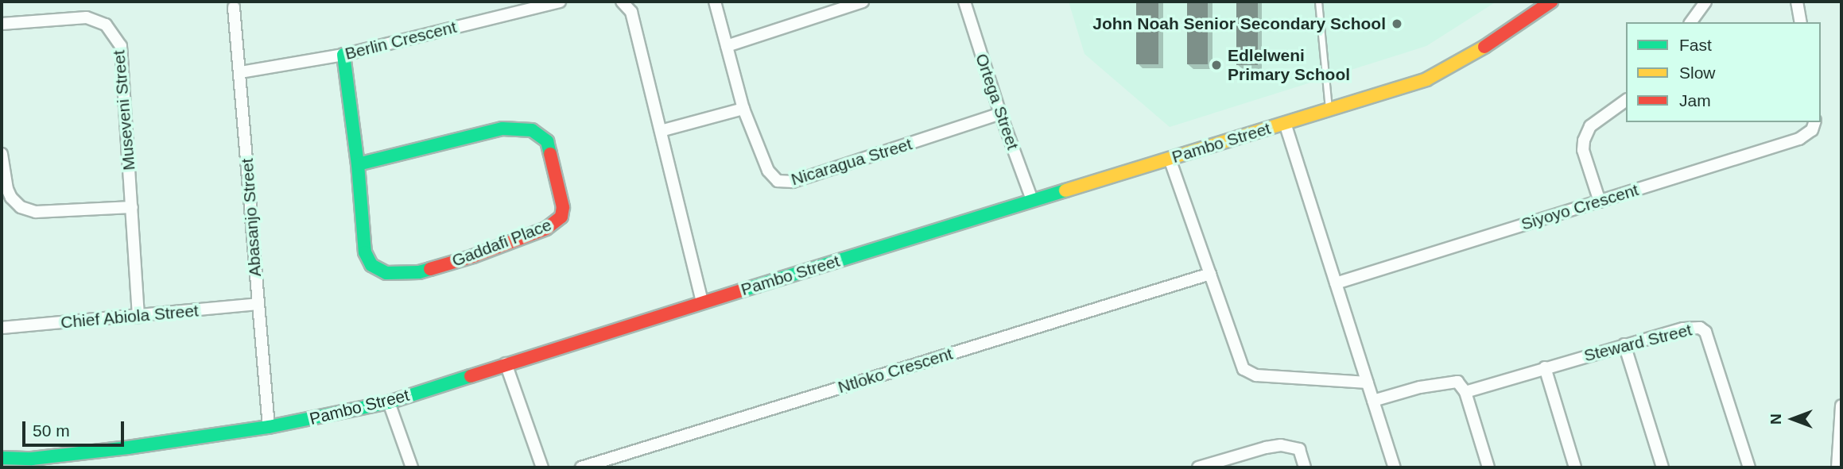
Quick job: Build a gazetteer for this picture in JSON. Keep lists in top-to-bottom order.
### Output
{
  "streets": {
    "street": [
      "Berlin Crescent",
      "Ortega Street",
      "Museveni Street",
      "Pambo Street",
      "Nicaragua Street",
      "Siyoyo Crescent",
      "Abasanjo Street",
      "Gaddafi Place",
      "Chief Abiola Street",
      "Steward Street",
      "Ntloko Crescent"
    ]
  },
  "crossings": [
    ["Berlin Crescent", "Abasanjo Street"],
    ["Berlin Crescent", "Gaddafi Place"],
    ["Ortega Street", "Pambo Street"],
    ["Ortega Street", "Nicaragua Street"],
    ["Museveni Street", "Chief Abiola Street"],
    ["Pambo Street", "Abasanjo Street"],
    ["Abasanjo Street", "Chief Abiola Street"]
  ],
  "places": ["John Noah Senior Secondary School", "Edlelweni Primary School"],
  "legend": ["Fast", "Slow", "Jam"],
  "scale_bar": "50 m",
  "north": "left"
}
